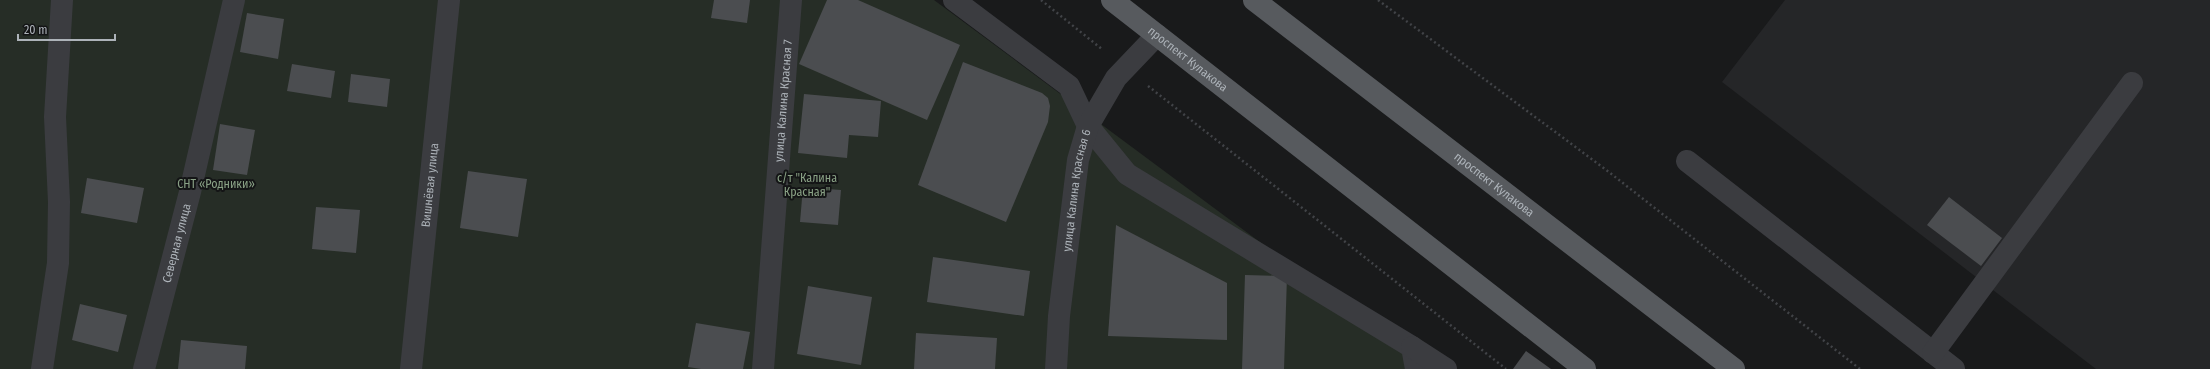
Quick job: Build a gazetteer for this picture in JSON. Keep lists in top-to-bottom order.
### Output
{
  "streets": {
    "main road": ["проспект Кулакова"],
    "street": [
      "улица Калина Красная 7",
      "Вишнёвая улица",
      "улица Калина Красная 6",
      "Северная улица"
    ]
  },
  "crossings": [
    ["проспект Кулакова", "улица Калина Красная 6"]
  ],
  "parks": ["с/т \"Калина Красная\"", "СНТ «Родники»"],
  "scale_bar": "20 m"
}
